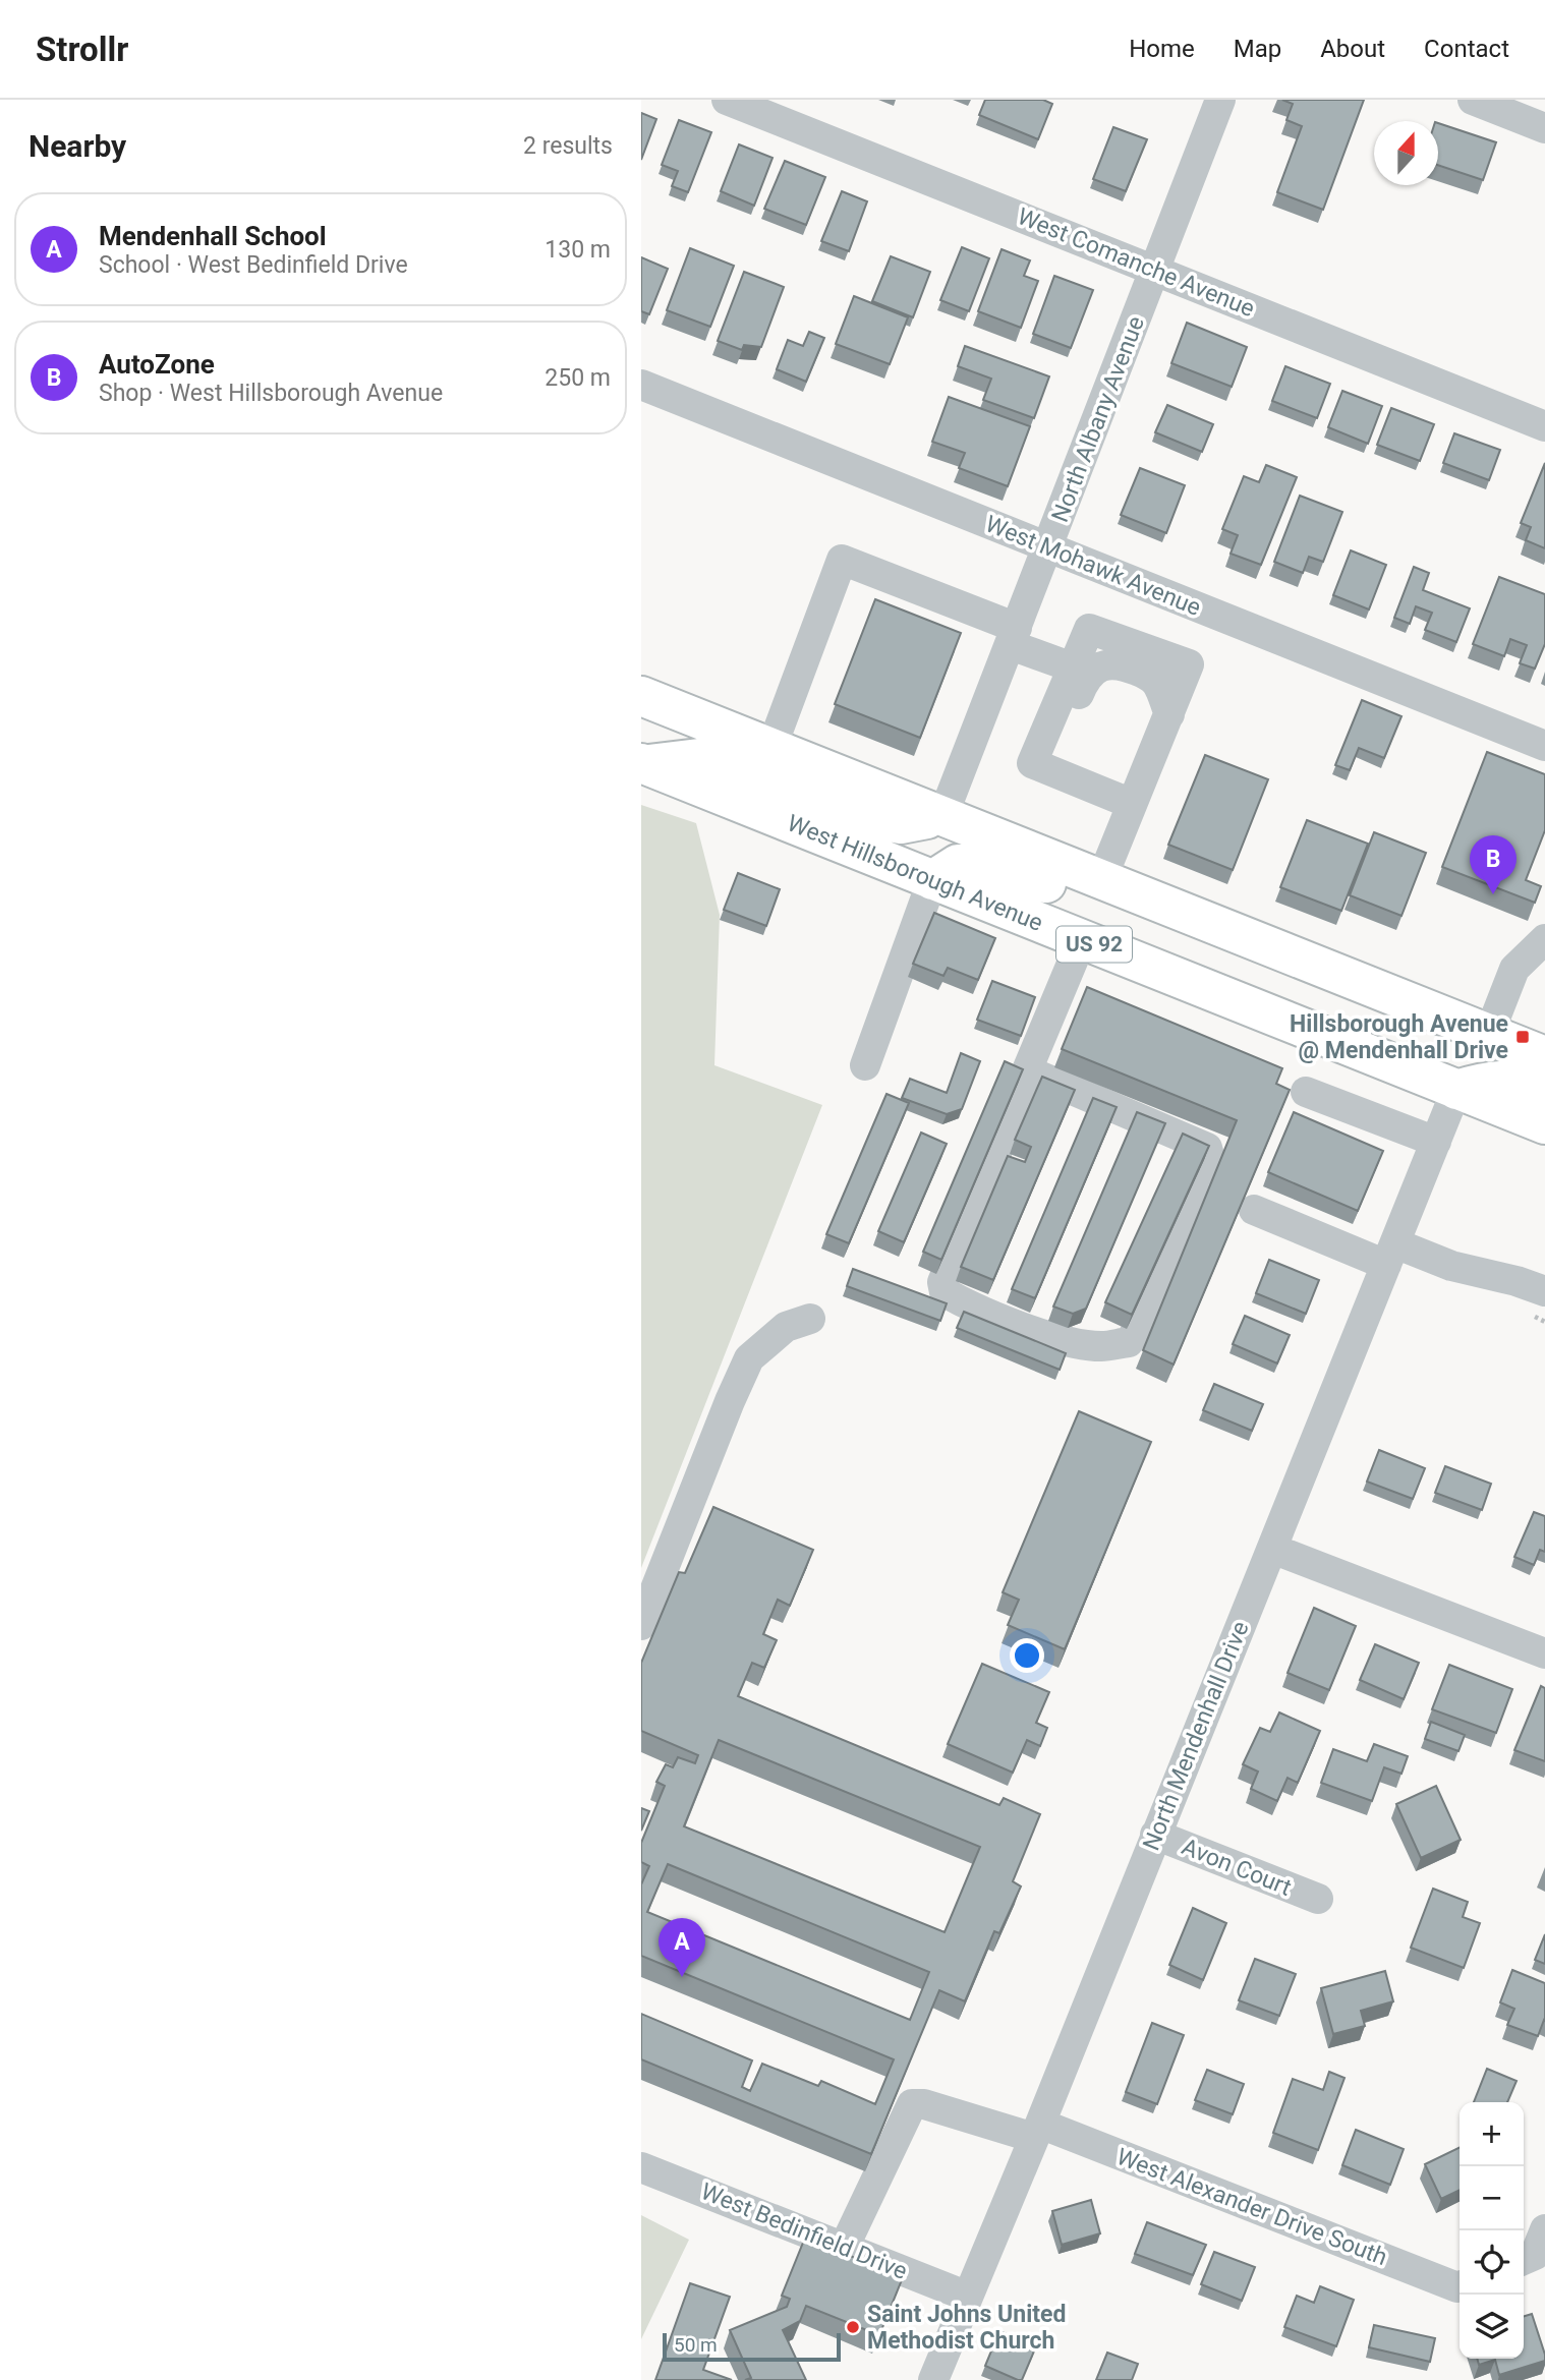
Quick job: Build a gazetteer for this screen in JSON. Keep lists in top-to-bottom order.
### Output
{
  "streets": {
    "main road": ["West Hillsborough Avenue", "US 92"],
    "street": [
      "West Comanche Avenue",
      "North Albany Avenue",
      "West Mohawk Avenue",
      "North Mendenhall Drive",
      "Avon Court",
      "West Alexander Drive South",
      "West Bedinfield Drive"
    ]
  },
  "crossings": [
    ["West Comanche Avenue", "North Albany Avenue"],
    ["North Albany Avenue", "West Mohawk Avenue"],
    ["North Albany Avenue", "US 92"],
    ["West Hillsborough Avenue", "North Mendenhall Drive"],
    ["North Mendenhall Drive", "Avon Court"],
    ["North Mendenhall Drive", "West Alexander Drive South"],
    ["North Mendenhall Drive", "West Bedinfield Drive"],
    ["West Alexander Drive South", "West Bedinfield Drive"]
  ],
  "places": {
    "transit": ["Hillsborough Avenue @ Mendenhall Drive"],
    "other": ["Saint Johns United Methodist Church"]
  },
  "scale_bar": "50 m",
  "north": "top",
  "page": {
    "header": "Strollr",
    "nav": [
      "Home",
      "Map",
      "About",
      "Contact"
    ],
    "heading": ["Nearby", "2 results"],
    "list": [
      {
        "mark": "A",
        "name": "Mendenhall School",
        "note": "School · West Bedinfield Drive",
        "value": "130 m"
      },
      {
        "mark": "B",
        "name": "AutoZone",
        "note": "Shop · West Hillsborough Avenue",
        "value": "250 m"
      }
    ],
    "pins": ["B", "A"],
    "map_buttons": ["+", "−"],
    "scale": "50 m"
  }
}
